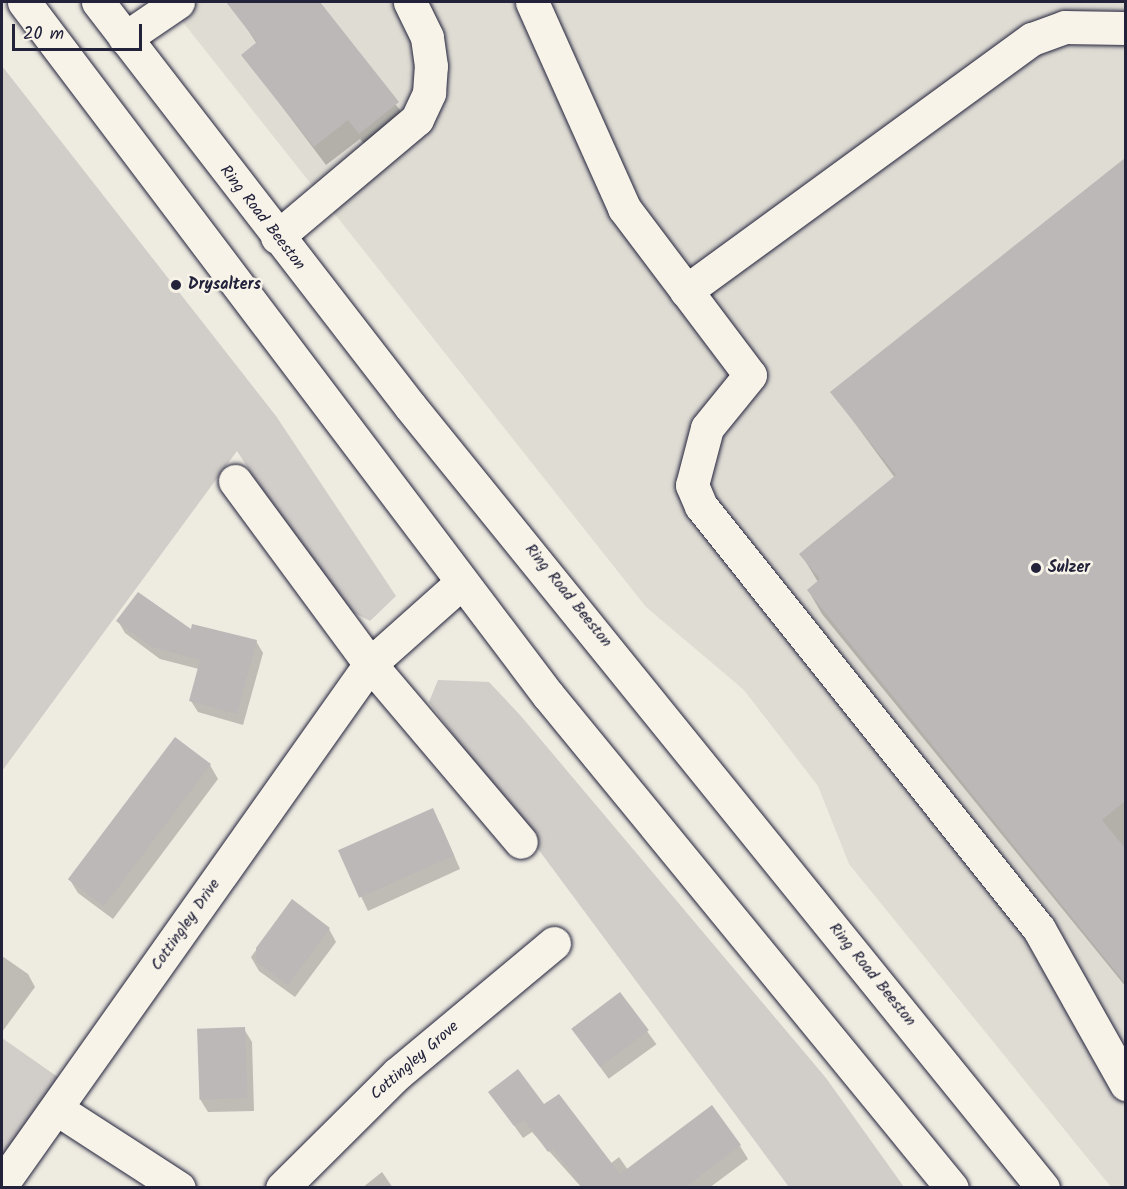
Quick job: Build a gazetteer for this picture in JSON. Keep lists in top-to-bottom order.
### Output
{
  "streets": {
    "main road": ["Ring Road Beeston", "Cottingley Drive", "Cottingley Grove"]
  },
  "places": ["Drysalters", "Sulzer"],
  "scale_bar": "20 m"
}
